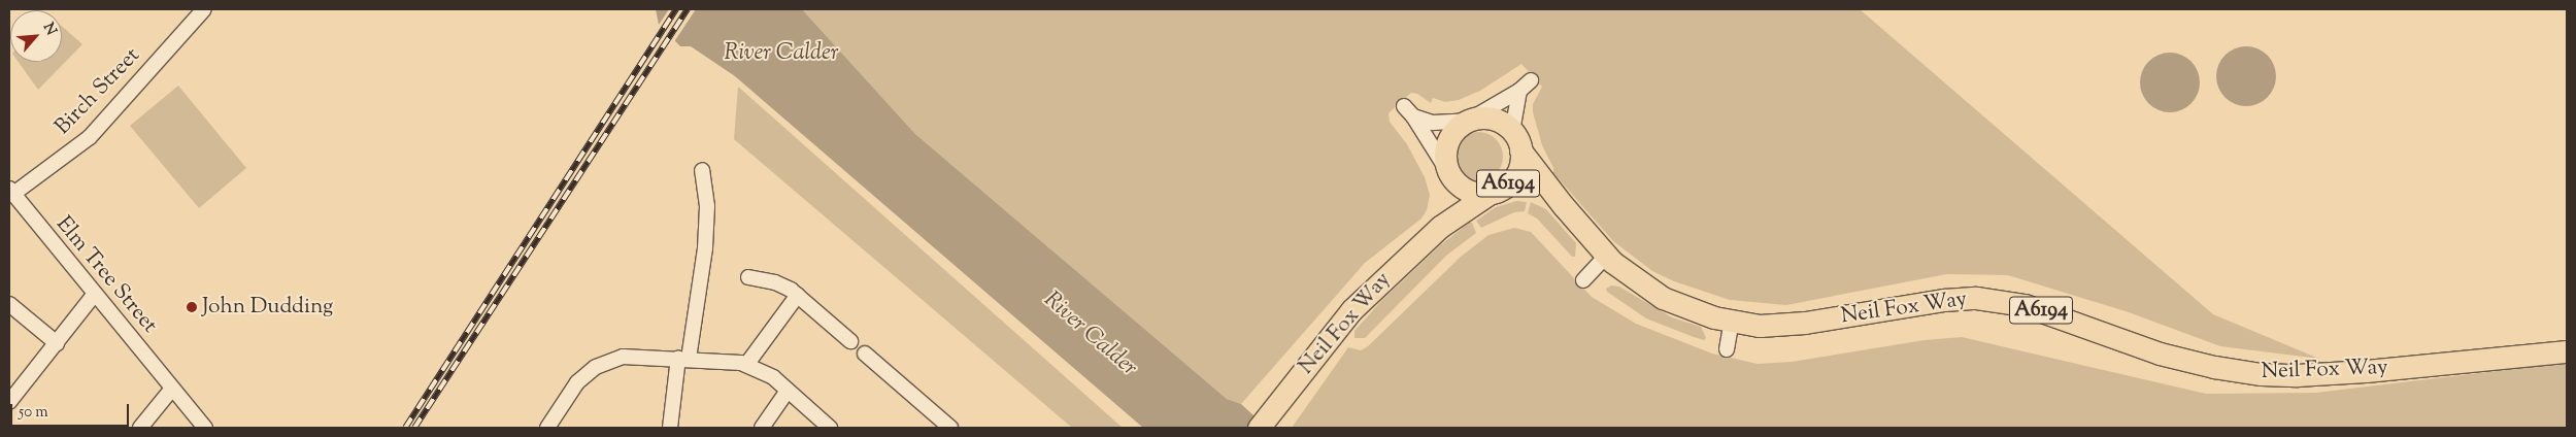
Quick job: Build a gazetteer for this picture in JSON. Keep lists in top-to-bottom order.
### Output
{
  "streets": {
    "main road": ["A6194", "Neil Fox Way"],
    "street": ["Birch Street", "Elm Tree Street"]
  },
  "crossings": [
    ["Birch Street", "Elm Tree Street"],
    ["A6194", "Neil Fox Way"]
  ],
  "water": ["River Calder"],
  "places": ["John Dudding"],
  "scale_bar": "50 m",
  "north": "top right"
}
